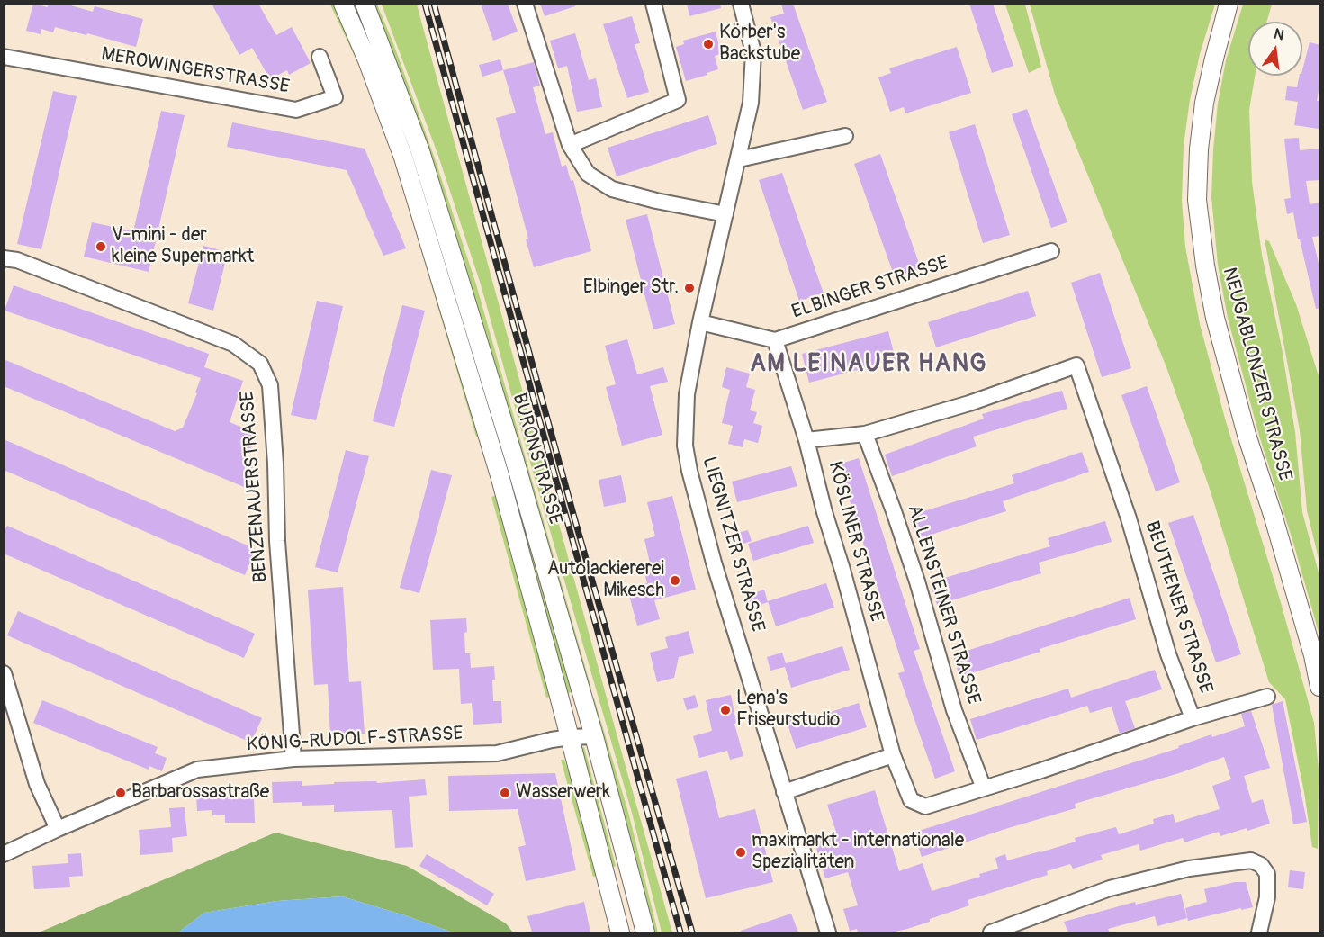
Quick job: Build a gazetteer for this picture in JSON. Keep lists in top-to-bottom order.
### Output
{
  "streets": {
    "street": [
      "MEROWINGERSTRASSE",
      "ELBINGER STRASSE",
      "NEUGABLONZER STRASSE",
      "BURONSTRASSE",
      "BENZENAUERSTRASSE",
      "KÖSLINER STRASSE",
      "LIEGNITZER STRASSE",
      "ALLENSTEINER STRASSE",
      "BEUTHENER STRASSE",
      "KÖNIG-RUDOLF-STRASSE"
    ]
  },
  "crossings": [
    ["ELBINGER STRASSE", "KÖSLINER STRASSE"],
    ["ELBINGER STRASSE", "LIEGNITZER STRASSE"],
    ["BURONSTRASSE", "KÖNIG-RUDOLF-STRASSE"],
    ["BENZENAUERSTRASSE", "KÖNIG-RUDOLF-STRASSE"],
    ["KÖSLINER STRASSE", "BEUTHENER STRASSE"],
    ["ALLENSTEINER STRASSE", "BEUTHENER STRASSE"]
  ],
  "districts": ["AM LEINAUER HANG"],
  "places": [
    "Körber's Backstube",
    "V-mini - der kleine Supermarkt",
    "Elbinger Str.",
    "Autolackiererei Mikesch",
    "Lena's Friseurstudio",
    "Barbarossastraße",
    "Wasserwerk",
    "maximarkt - internationale Spezialitäten"
  ],
  "north": "top"
}
